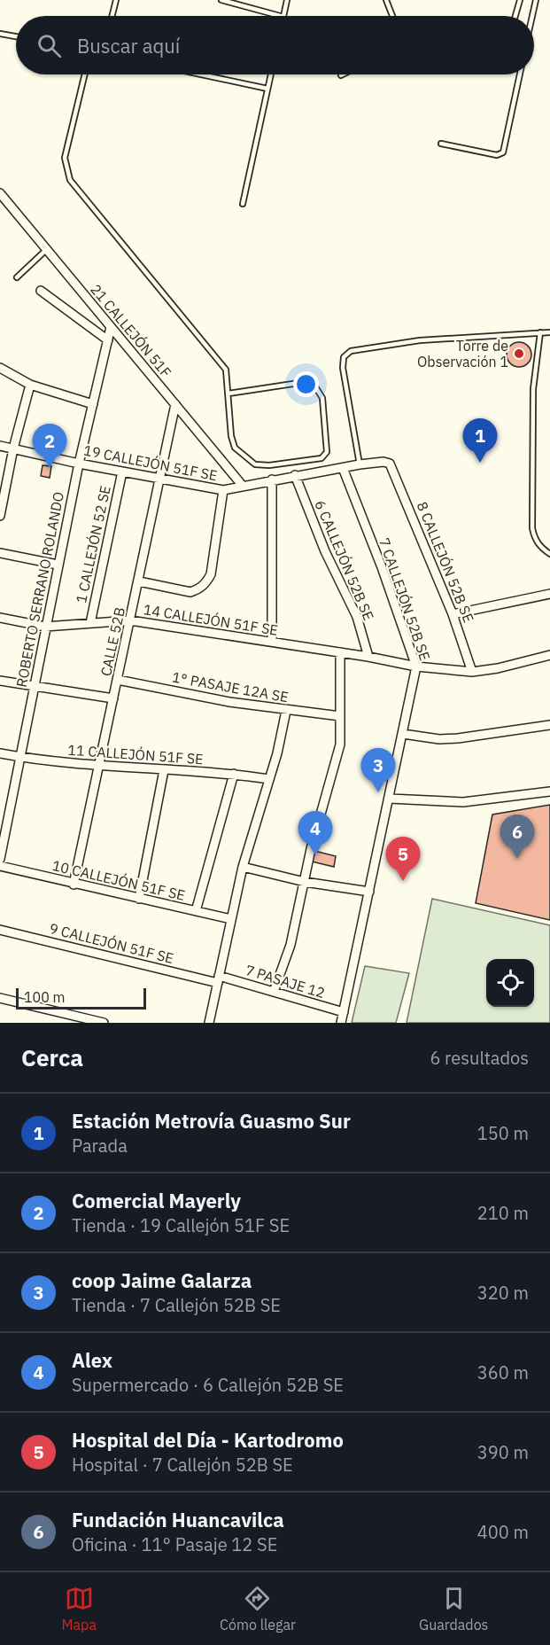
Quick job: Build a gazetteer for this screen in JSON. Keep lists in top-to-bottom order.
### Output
{
  "streets": {
    "street": [
      "21 CALLEJÓN 51F",
      "19 CALLEJÓN 51F SE",
      "1 CALLEJÓN 52 SE",
      "6 CALLEJÓN 52B SE",
      "8 CALLEJÓN 52B SE",
      "ROBERTO SERRANO ROLANDO",
      "7 CALLEJÓN 52B SE",
      "14 CALLEJÓN 51F SE",
      "CALLE 52B",
      "1° PASAJE 12A SE",
      "11 CALLEJÓN 51F SE",
      "10 CALLEJÓN 51F SE",
      "9 CALLEJÓN 51F SE",
      "7 PASAJE 12"
    ]
  },
  "crossings": [
    ["21 CALLEJÓN 51F", "19 CALLEJÓN 51F SE"],
    ["21 CALLEJÓN 51F", "ROBERTO SERRANO ROLANDO"],
    ["21 CALLEJÓN 51F", "CALLE 52B"],
    ["19 CALLEJÓN 51F SE", "1 CALLEJÓN 52 SE"],
    ["19 CALLEJÓN 51F SE", "6 CALLEJÓN 52B SE"],
    ["19 CALLEJÓN 51F SE", "8 CALLEJÓN 52B SE"],
    ["19 CALLEJÓN 51F SE", "ROBERTO SERRANO ROLANDO"],
    ["19 CALLEJÓN 51F SE", "7 CALLEJÓN 52B SE"],
    ["19 CALLEJÓN 51F SE", "CALLE 52B"],
    ["1 CALLEJÓN 52 SE", "14 CALLEJÓN 51F SE"],
    ["6 CALLEJÓN 52B SE", "14 CALLEJÓN 51F SE"],
    ["8 CALLEJÓN 52B SE", "14 CALLEJÓN 51F SE"],
    ["ROBERTO SERRANO ROLANDO", "14 CALLEJÓN 51F SE"],
    ["ROBERTO SERRANO ROLANDO", "11 CALLEJÓN 51F SE"],
    ["7 CALLEJÓN 52B SE", "14 CALLEJÓN 51F SE"],
    ["7 CALLEJÓN 52B SE", "7 PASAJE 12"],
    ["14 CALLEJÓN 51F SE", "CALLE 52B"],
    ["CALLE 52B", "1° PASAJE 12A SE"],
    ["CALLE 52B", "11 CALLEJÓN 51F SE"],
    ["CALLE 52B", "10 CALLEJÓN 51F SE"],
    ["9 CALLEJÓN 51F SE", "7 PASAJE 12"]
  ],
  "places": ["Torre de Observación 1"],
  "scale_bar": "100 m",
  "page": {
    "search": "Buscar aquí",
    "pins": [
      "1",
      "2",
      "3",
      "4",
      "6",
      "5"
    ],
    "scale": "100 m",
    "heading": ["Cerca", "6 resultados"],
    "list": [
      {
        "mark": "1",
        "name": "Estación Metrovía Guasmo Sur",
        "note": "Parada",
        "value": "150 m"
      },
      {
        "mark": "2",
        "name": "Comercial Mayerly",
        "note": "Tienda · 19 Callejón 51F SE",
        "value": "210 m"
      },
      {
        "mark": "3",
        "name": "coop Jaime Galarza",
        "note": "Tienda · 7 Callejón 52B SE",
        "value": "320 m"
      },
      {
        "mark": "4",
        "name": "Alex",
        "note": "Supermercado · 6 Callejón 52B SE",
        "value": "360 m"
      },
      {
        "mark": "5",
        "name": "Hospital del Día - Kartodromo",
        "note": "Hospital · 7 Callejón 52B SE",
        "value": "390 m"
      },
      {
        "mark": "6",
        "name": "Fundación Huancavilca",
        "note": "Oficina · 11° Pasaje 12 SE",
        "value": "400 m"
      }
    ],
    "nav": ["Mapa", "Cómo llegar", "Guardados"]
  }
}
